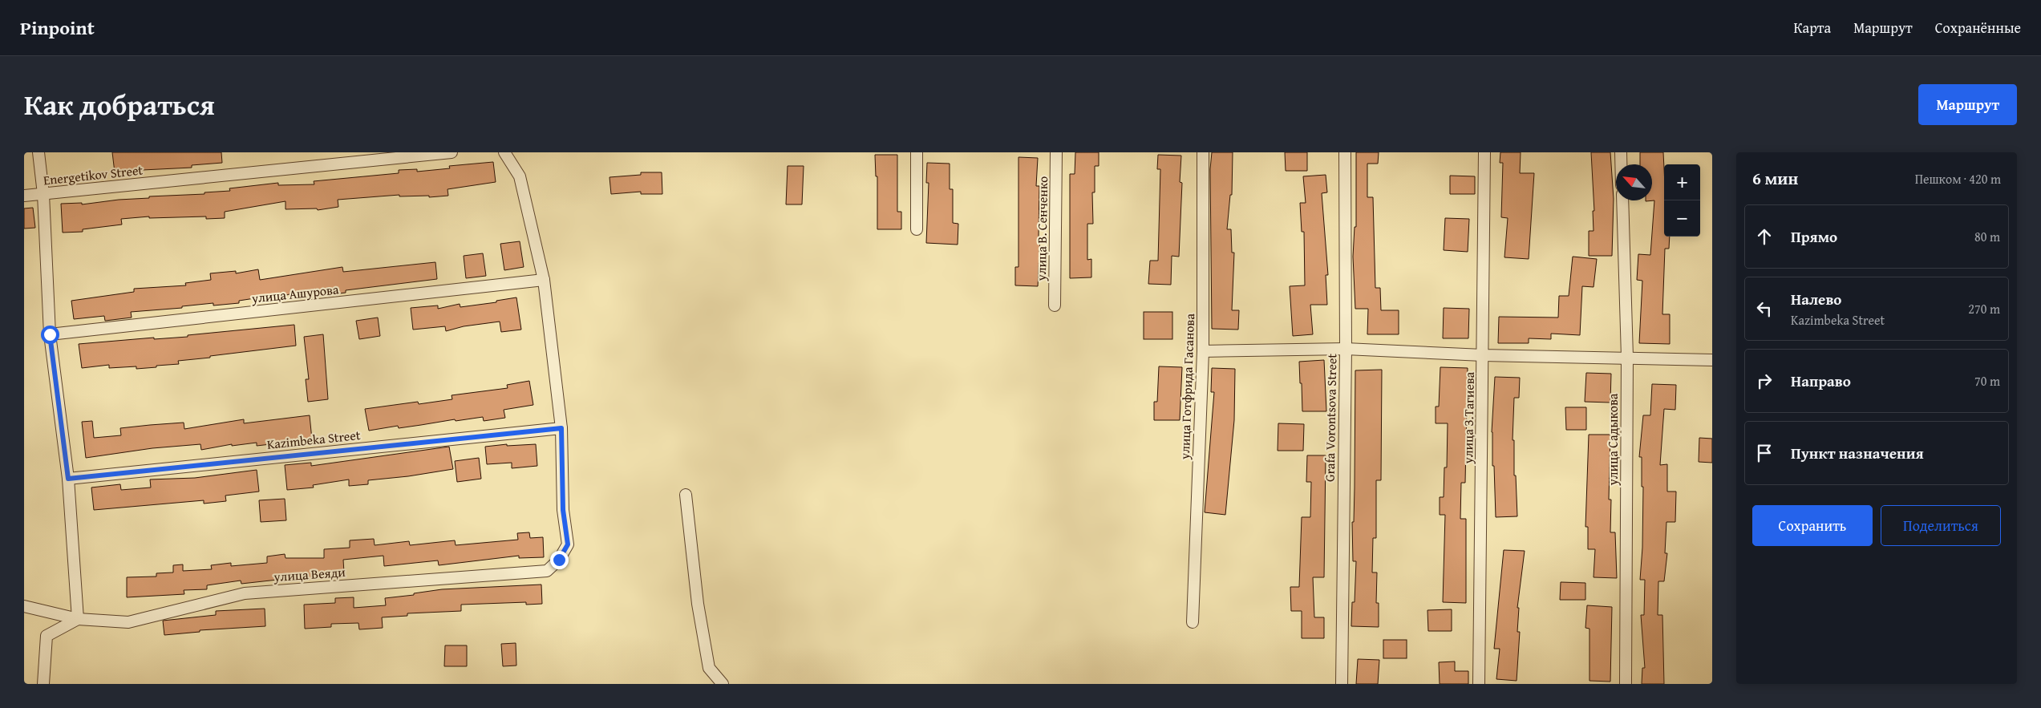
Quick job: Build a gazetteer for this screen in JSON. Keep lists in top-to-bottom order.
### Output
{
  "streets": {
    "street": [
      "Energetikov Street",
      "улица В. Сенченко",
      "улица Ашурова",
      "улица Готфрида Гасанова",
      "Grafa Vorontsova Street",
      "улица З.Тагиева",
      "Kazimbeka Street",
      "улица Садыкова",
      "улица Веяди"
    ]
  },
  "crossings": [
    ["Kazimbeka Street", "улица Веяди"]
  ],
  "north": "top left",
  "page": {
    "header": "Pinpoint",
    "nav": ["Карта", "Маршрут", "Сохранённые"],
    "title": "Как добраться",
    "buttons": [
      "Маршрут",
      ["Сохранить", "Поделиться"]
    ],
    "heading": ["6 мин", "Пешком · 420 m"],
    "map_buttons": ["+", "−"],
    "list": [
      ["Прямо", "80 m"],
      ["Налево", "Kazimbeka Street", "270 m"],
      ["Направо", "70 m"],
      "Пункт назначения"
    ]
  }
}
